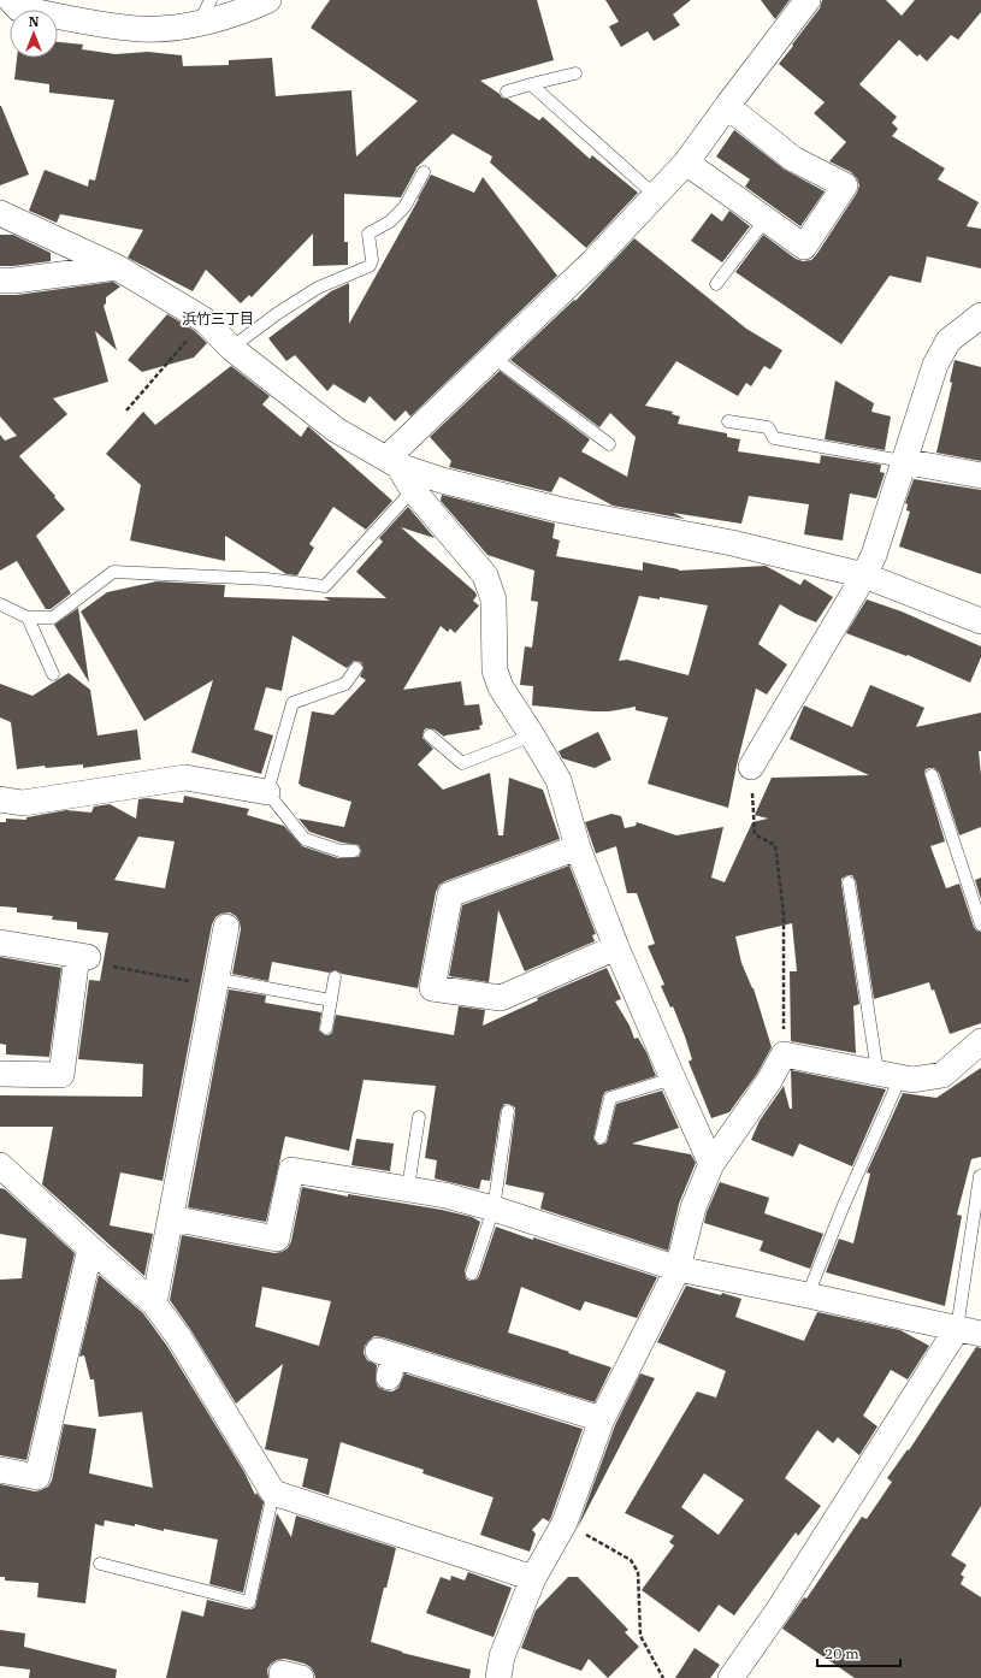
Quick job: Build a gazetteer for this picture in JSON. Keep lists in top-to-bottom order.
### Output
{
  "districts": ["浜竹三丁目"],
  "scale_bar": "20 m",
  "north": "top"
}
